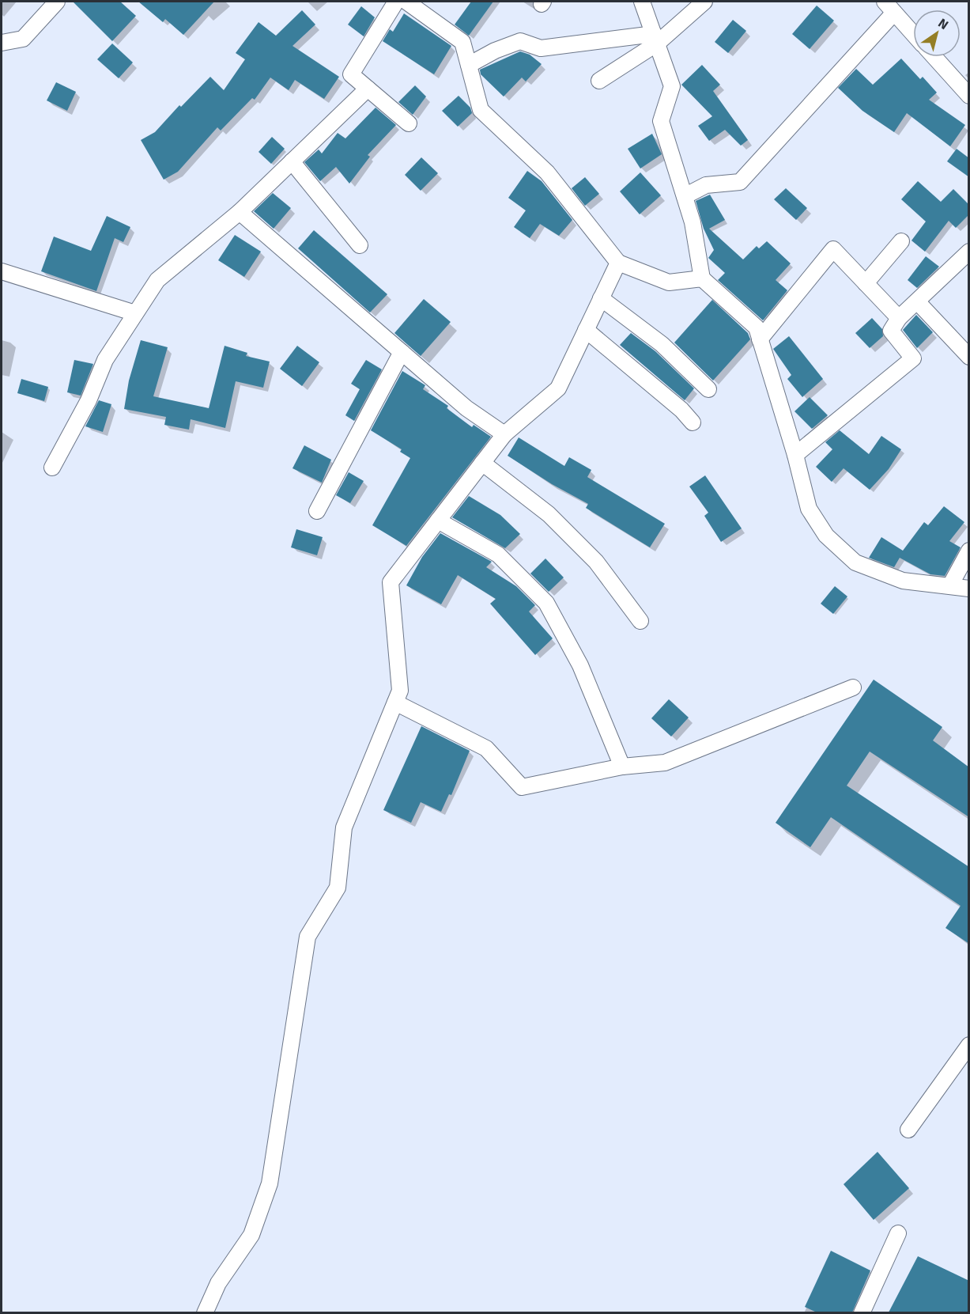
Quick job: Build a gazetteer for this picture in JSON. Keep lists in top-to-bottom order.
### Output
{
  "north": "top right"
}
